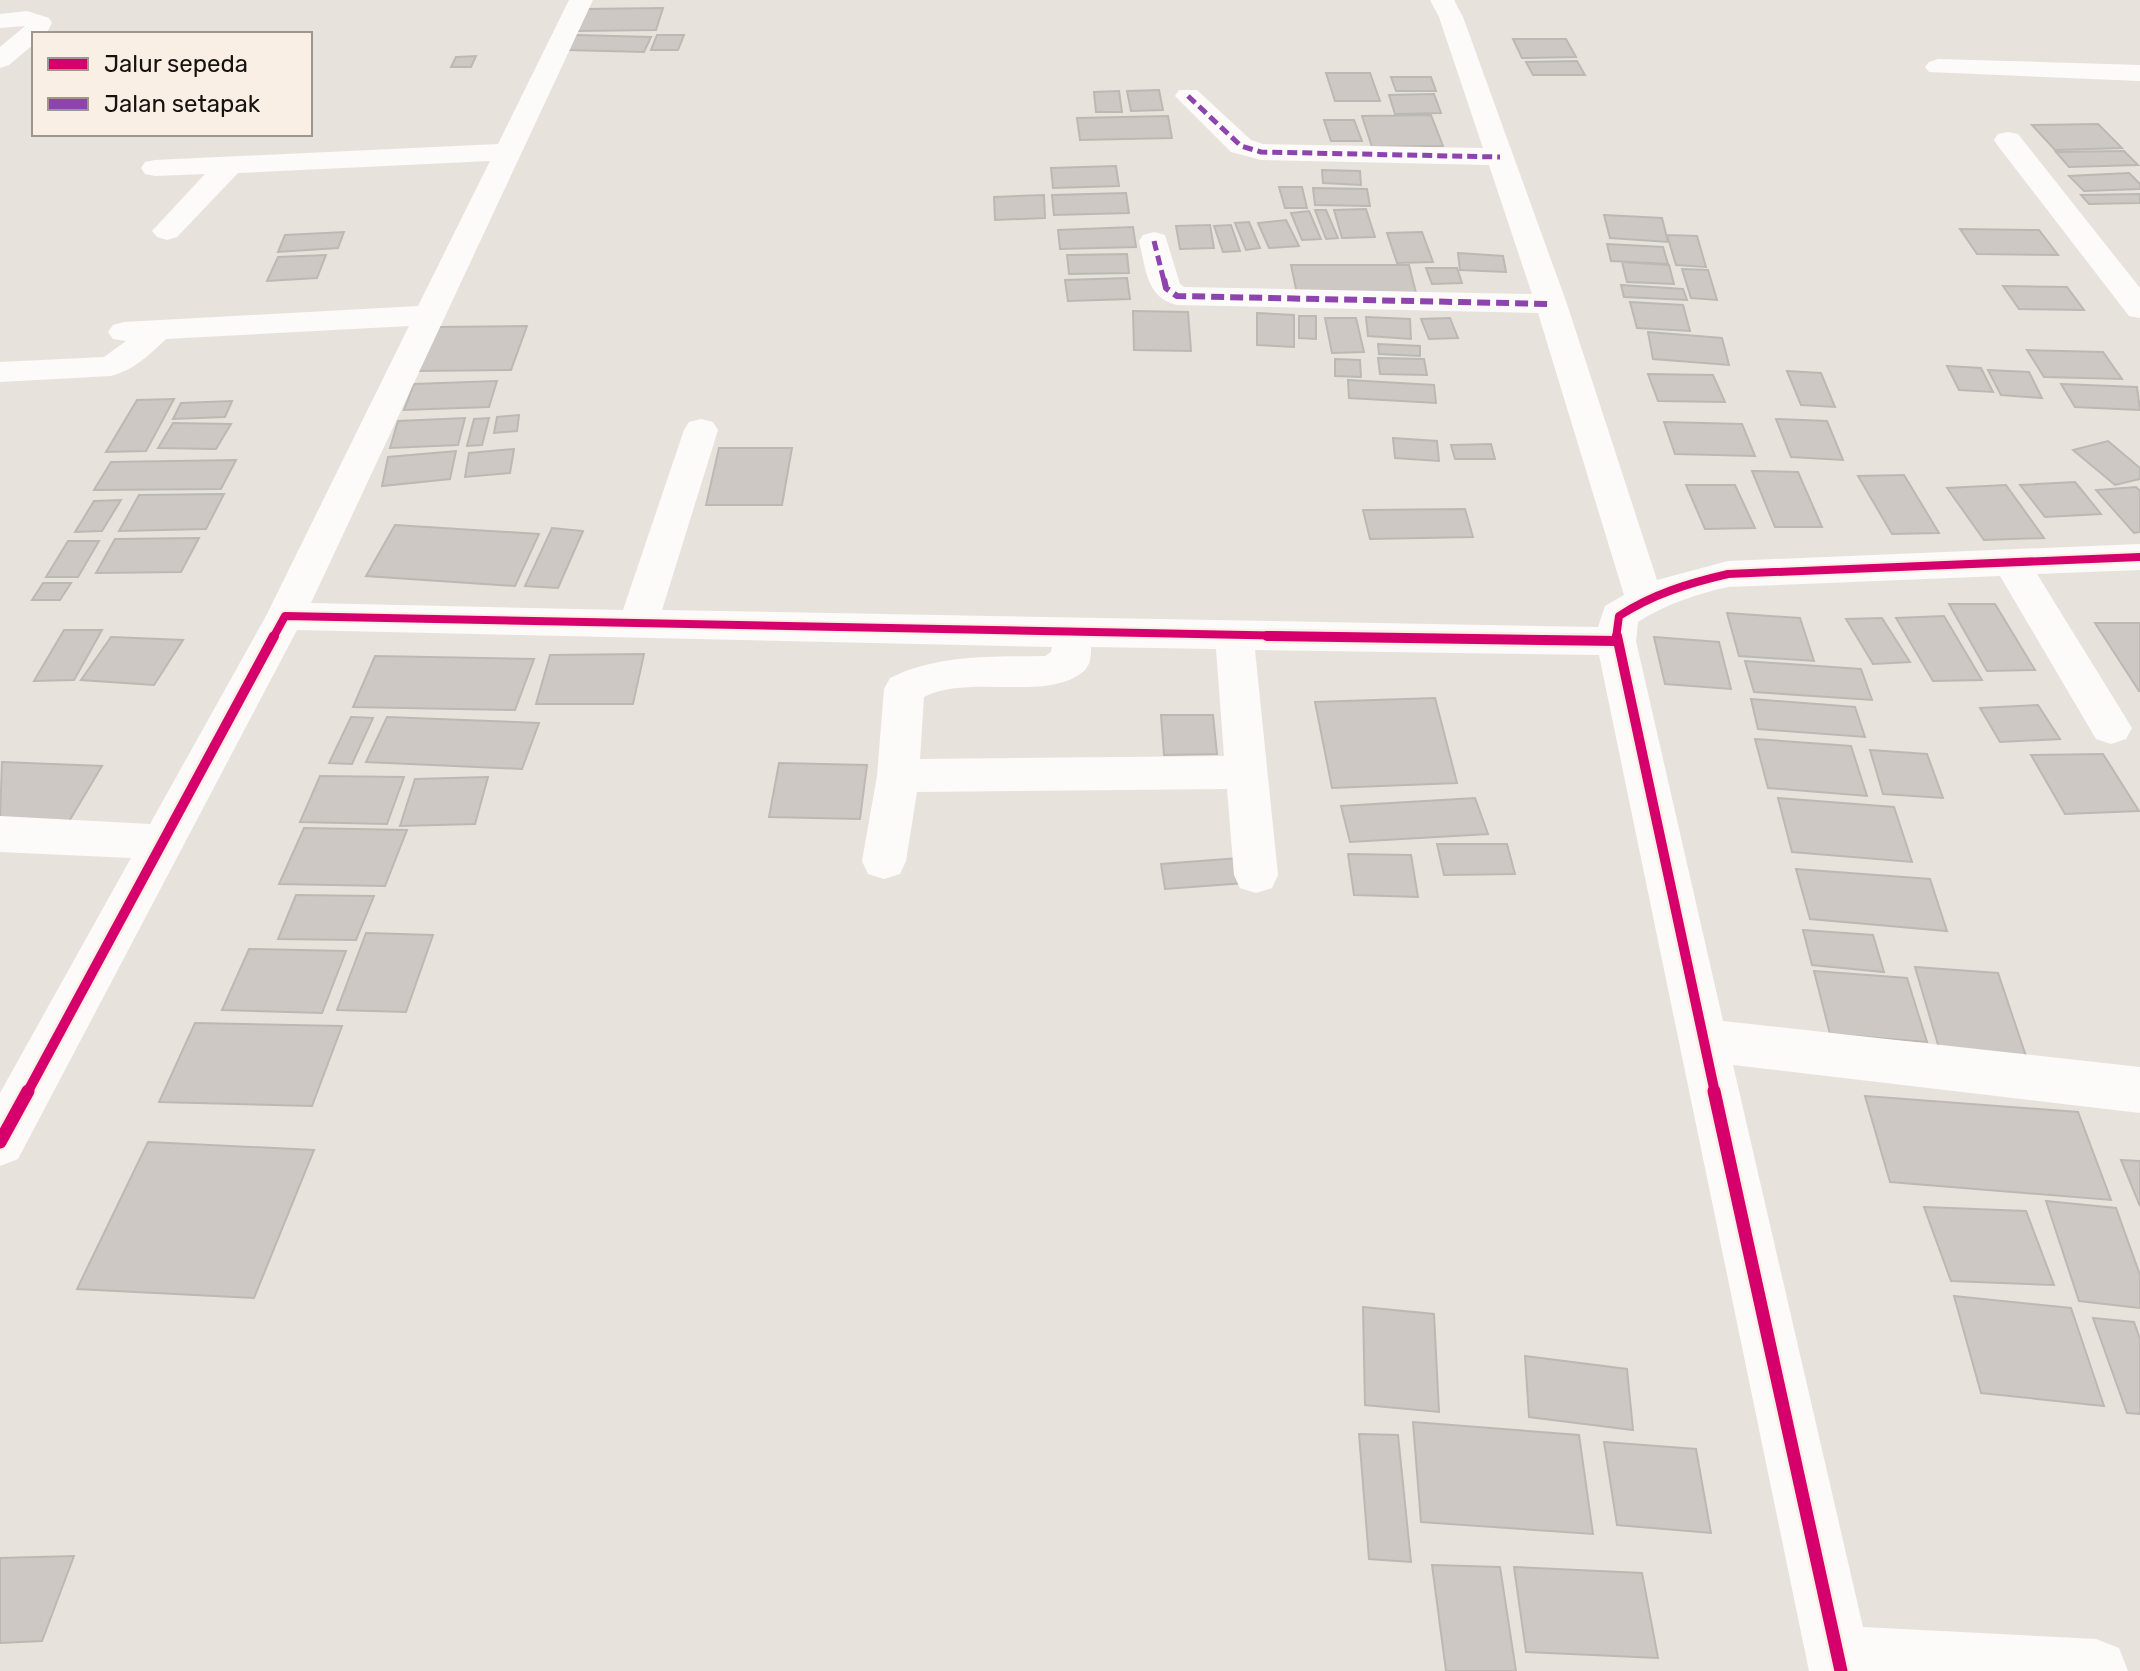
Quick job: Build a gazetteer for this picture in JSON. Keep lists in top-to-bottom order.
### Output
{
  "legend": ["Jalur sepeda", "Jalan setapak"]
}
